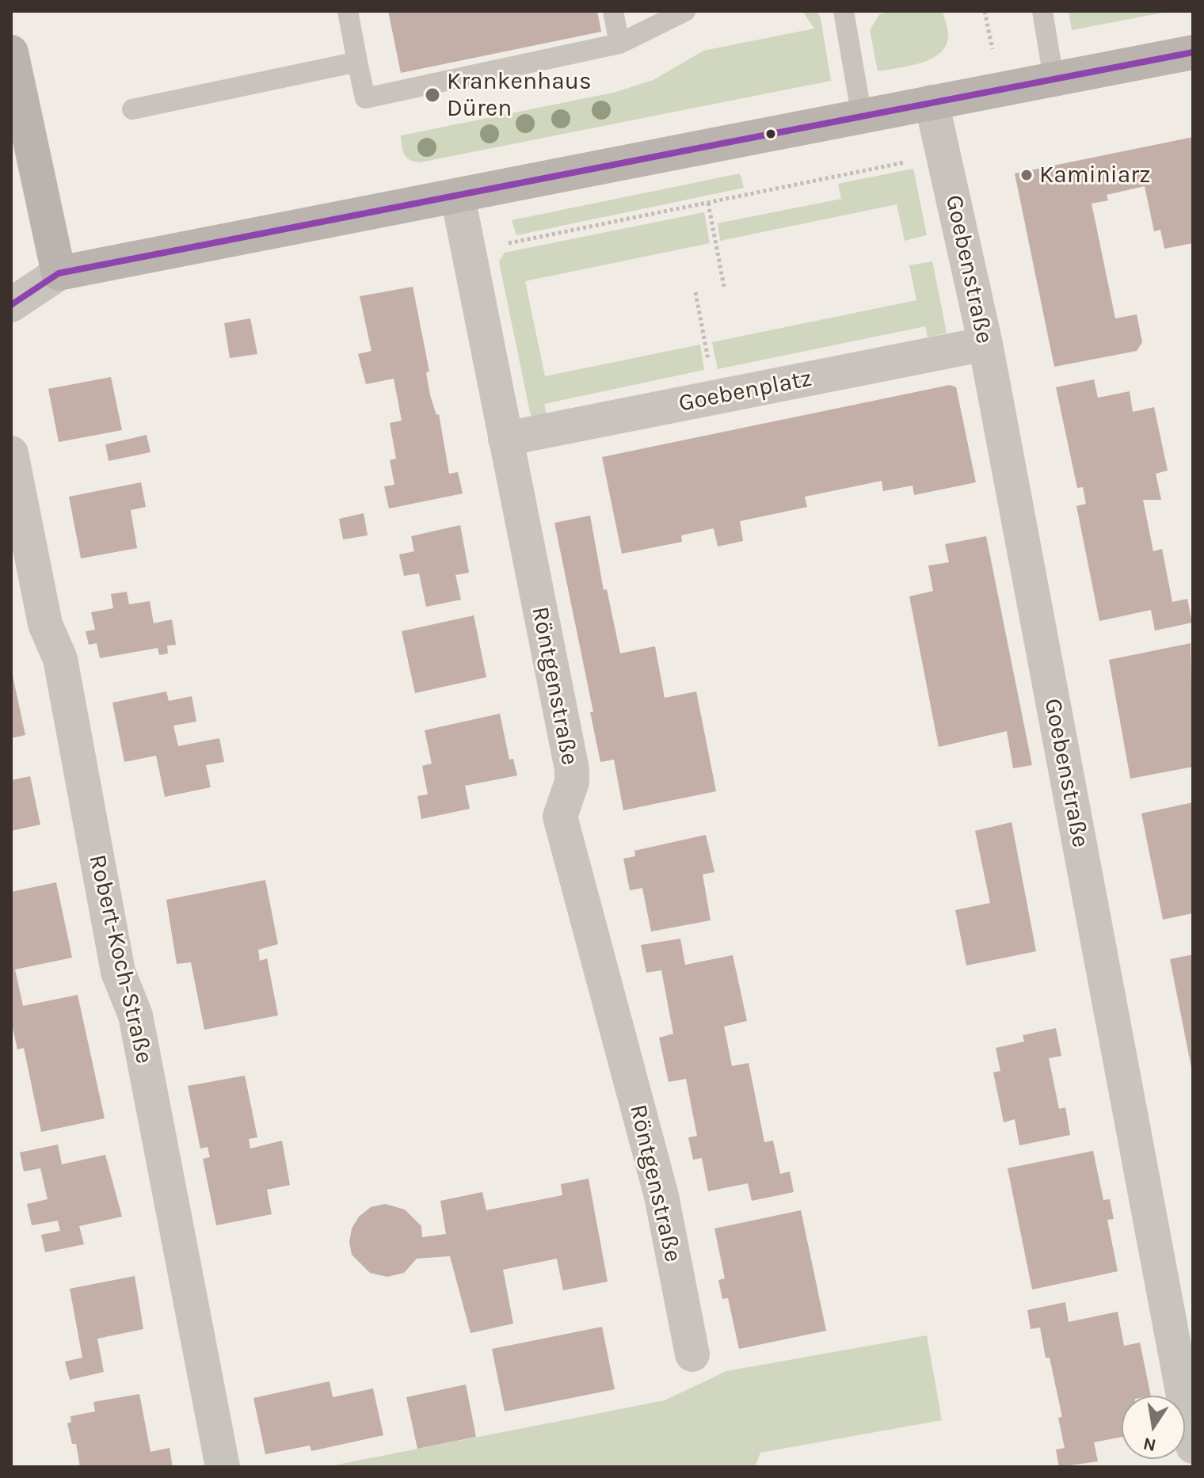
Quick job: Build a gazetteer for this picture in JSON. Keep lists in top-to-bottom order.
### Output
{
  "streets": {
    "street": [
      "Goebenstraße",
      "Goebenplatz",
      "Röntgenstraße",
      "Robert-Koch-Straße"
    ]
  },
  "crossings": [
    ["Goebenstraße", "Goebenplatz"],
    ["Goebenplatz", "Röntgenstraße"]
  ],
  "places": ["Krankenhaus Düren", "Kaminiarz"],
  "north": "bottom"
}
